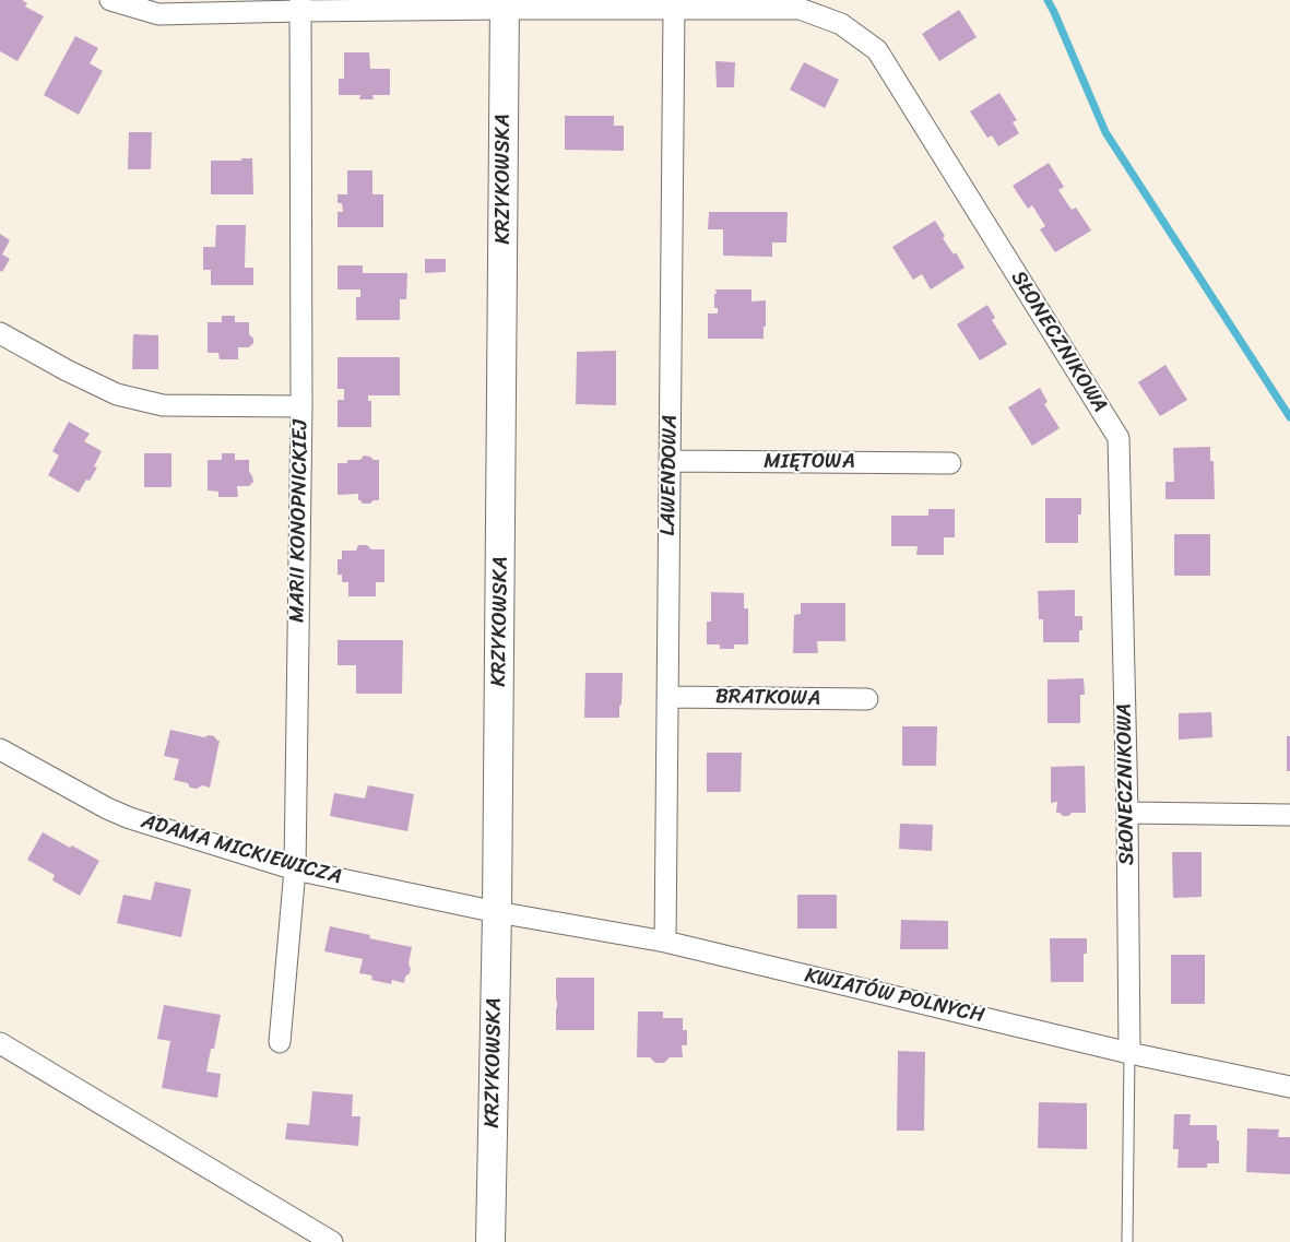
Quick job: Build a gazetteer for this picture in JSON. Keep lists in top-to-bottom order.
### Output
{
  "streets": {
    "street": [
      "KRZYKOWSKA",
      "SŁONECZNIKOWA",
      "MIĘTOWA",
      "LAWENDOWA",
      "MARII KONOPNICKIEJ",
      "BRATKOWA",
      "ADAMA MICKIEWICZA",
      "KWIATÓW POLNYCH"
    ]
  },
  "crossings": [
    ["KRZYKOWSKA", "SŁONECZNIKOWA"],
    ["KRZYKOWSKA", "ADAMA MICKIEWICZA"],
    ["KRZYKOWSKA", "KWIATÓW POLNYCH"],
    ["SŁONECZNIKOWA", "LAWENDOWA"],
    ["SŁONECZNIKOWA", "MARII KONOPNICKIEJ"],
    ["SŁONECZNIKOWA", "KWIATÓW POLNYCH"],
    ["MIĘTOWA", "LAWENDOWA"],
    ["LAWENDOWA", "BRATKOWA"],
    ["LAWENDOWA", "KWIATÓW POLNYCH"],
    ["MARII KONOPNICKIEJ", "ADAMA MICKIEWICZA"],
    ["ADAMA MICKIEWICZA", "KWIATÓW POLNYCH"]
  ]
}
